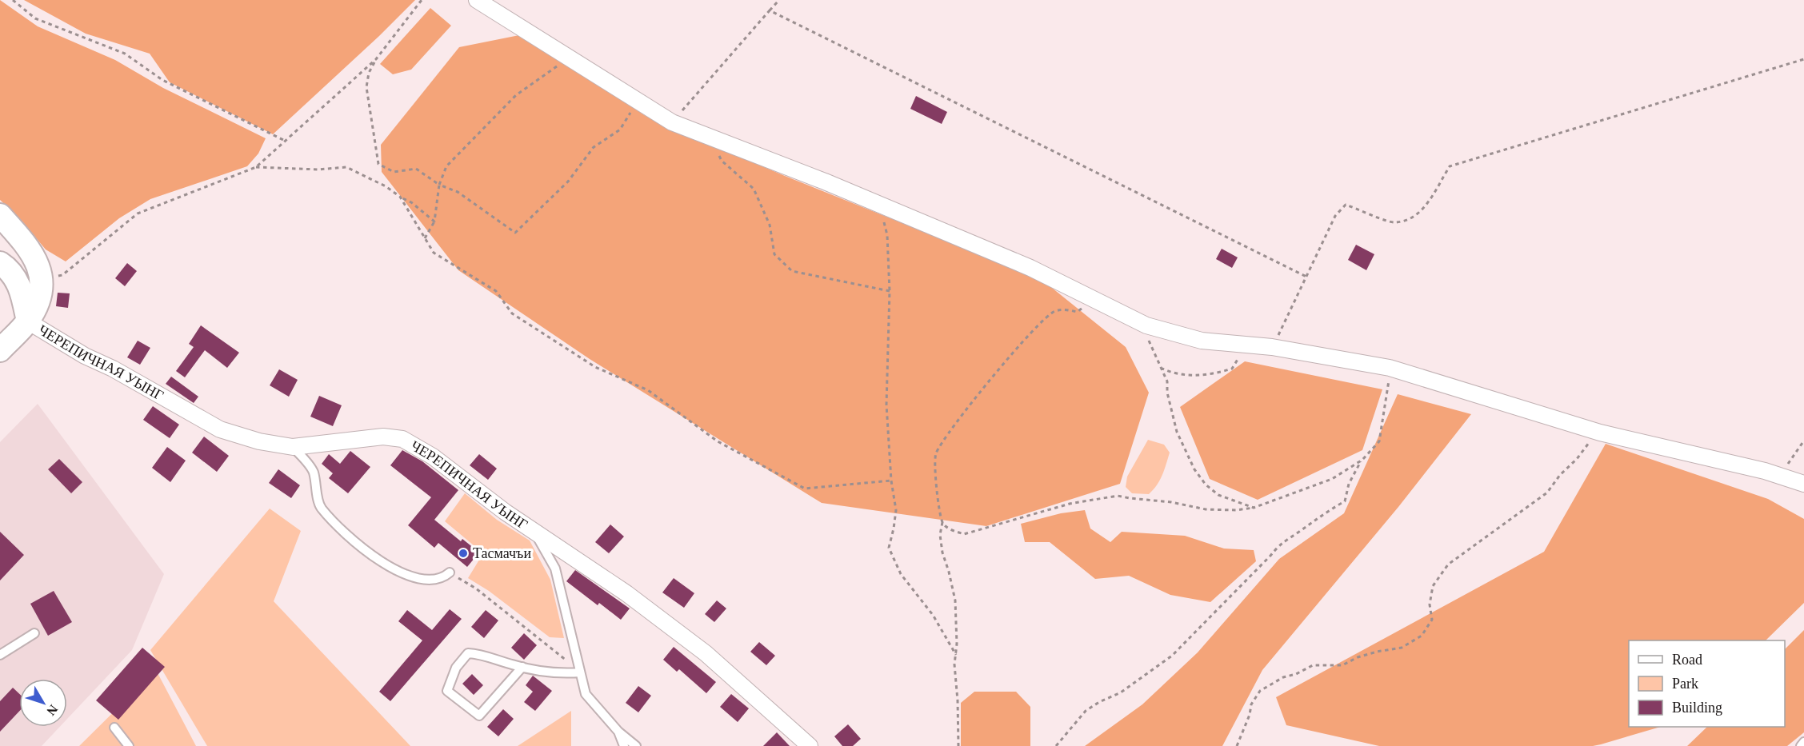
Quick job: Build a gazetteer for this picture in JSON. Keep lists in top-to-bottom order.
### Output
{
  "streets": {
    "street": ["ЧЕРЕПИЧНАЯ УЫНГ"]
  },
  "places": ["Тасмачъи"],
  "legend": ["Road", "Park", "Building"],
  "north": "bottom right"
}
